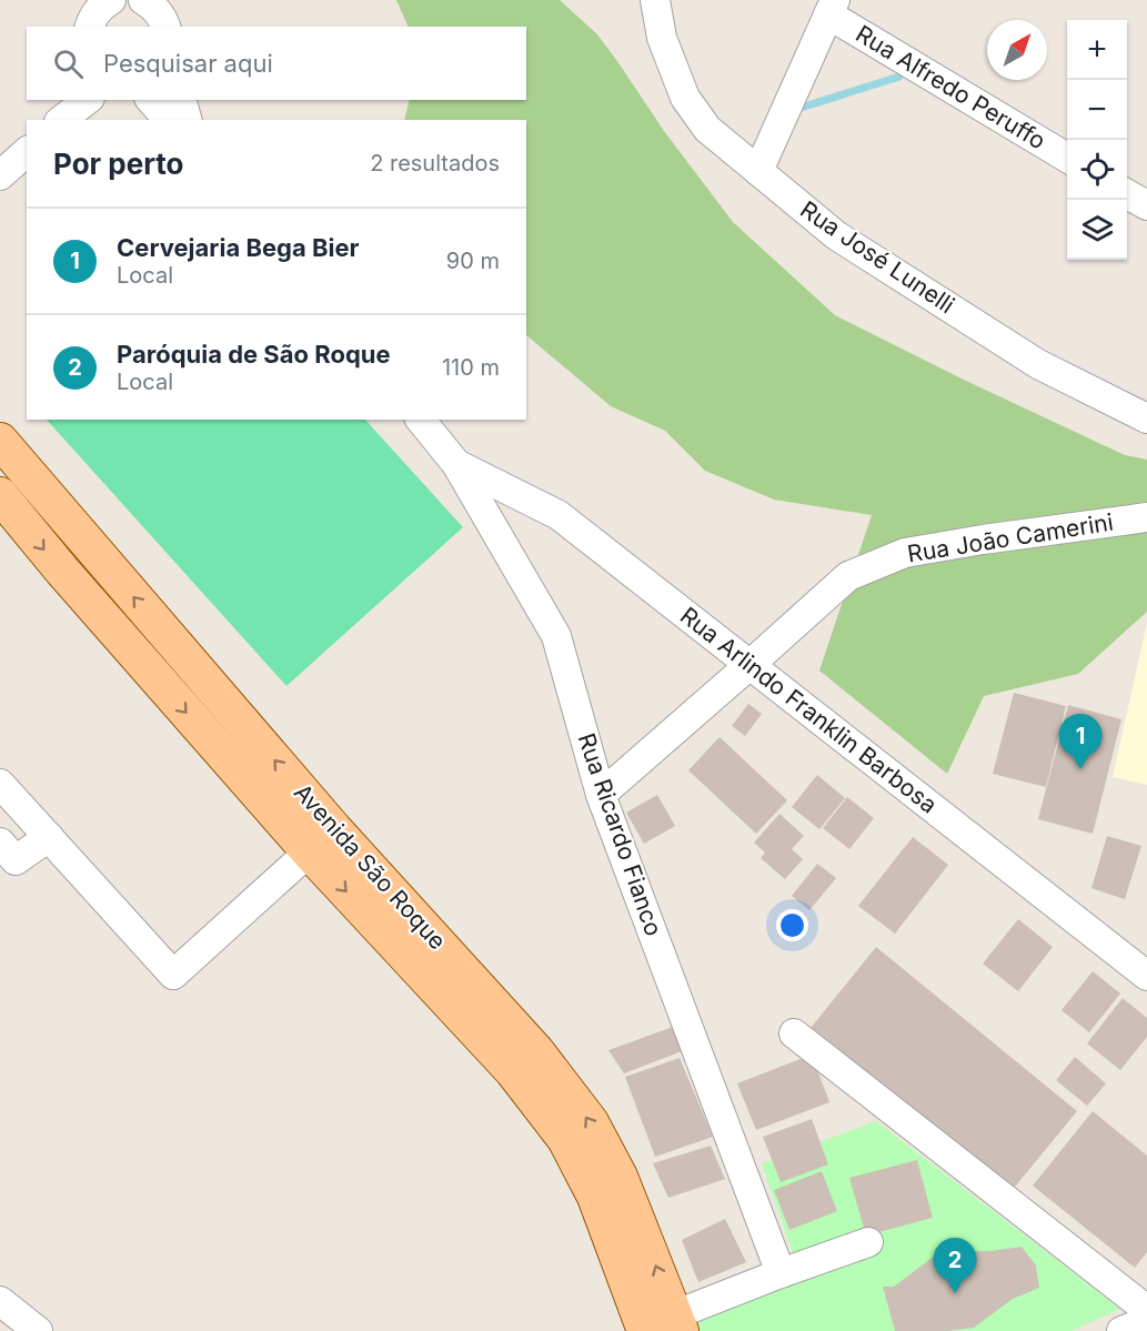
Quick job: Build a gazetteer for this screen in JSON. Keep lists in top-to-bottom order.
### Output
{
  "streets": {
    "main road": ["Avenida São Roque"],
    "street": [
      "Rua Alfredo Peruffo",
      "Rua José Lunelli",
      "Rua João Camerini",
      "Rua Arlindo Franklin Barbosa",
      "Rua Ricardo Fianco"
    ]
  },
  "crossings": [
    ["Rua João Camerini", "Rua Arlindo Franklin Barbosa"],
    ["Rua João Camerini", "Rua Ricardo Fianco"],
    ["Rua Arlindo Franklin Barbosa", "Rua Ricardo Fianco"]
  ],
  "north": "top right",
  "page": {
    "map_buttons": ["+", "−"],
    "search": "Pesquisar aqui",
    "heading": ["Por perto", "2 resultados"],
    "list": [
      {
        "mark": "1",
        "name": "Cervejaria Bega Bier",
        "note": "Local",
        "value": "90 m"
      },
      {
        "mark": "2",
        "name": "Paróquia de São Roque",
        "note": "Local",
        "value": "110 m"
      }
    ],
    "pins": ["1", "2"]
  }
}
